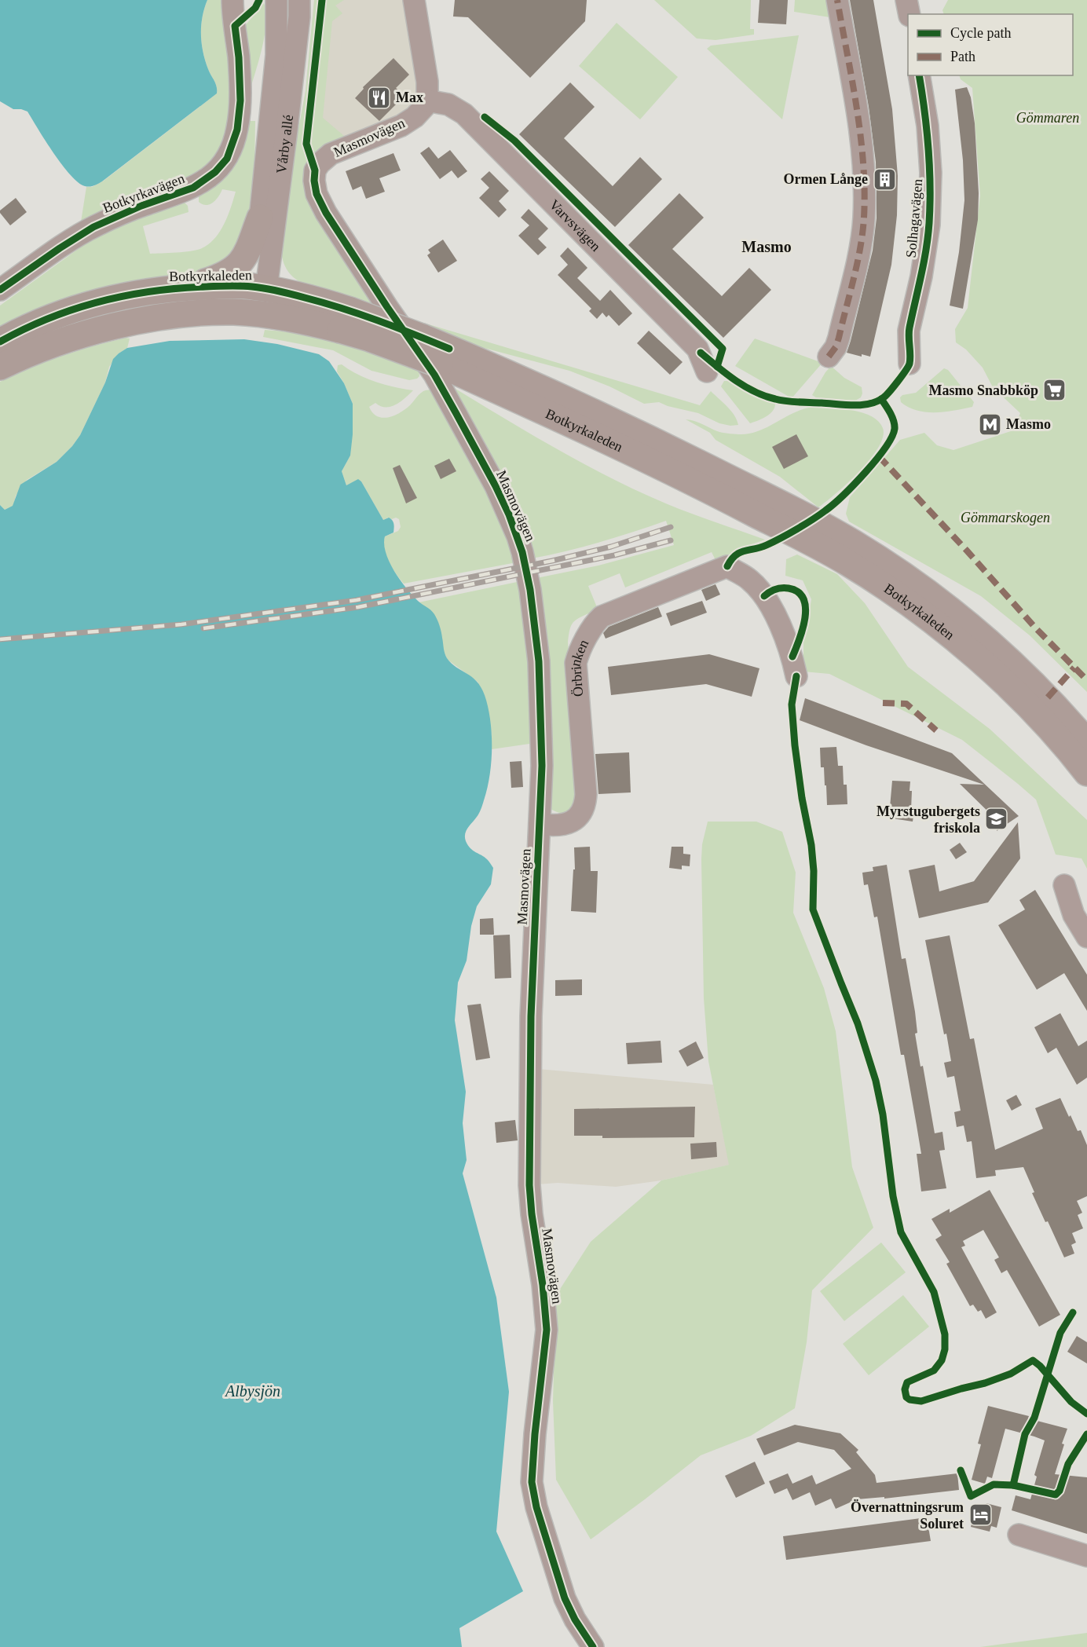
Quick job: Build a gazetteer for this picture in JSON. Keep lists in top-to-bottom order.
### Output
{
  "streets": {
    "main road": ["Botkyrkaleden"],
    "street": [
      "Masmovägen",
      "Vårby allé",
      "Botkyrkavägen",
      "Solhagavägen",
      "Varvsvägen",
      "Örbrinken"
    ]
  },
  "crossings": [
    ["Masmovägen", "Varvsvägen"],
    ["Masmovägen", "Örbrinken"],
    ["Vårby allé", "Botkyrkaleden"]
  ],
  "districts": ["Masmo"],
  "water": ["Albysjön"],
  "parks": ["Gömmaren", "Gömmarskogen"],
  "places": {
    "restaurant": ["Max"],
    "building": ["Ormen Långe"],
    "supermarket": ["Masmo Snabbköp"],
    "metro station": ["Masmo"],
    "school or university": ["Myrstugubergets friskola"],
    "hotel": ["Övernattningsrum Soluret"]
  },
  "legend": ["Cycle path", "Path"]
}
